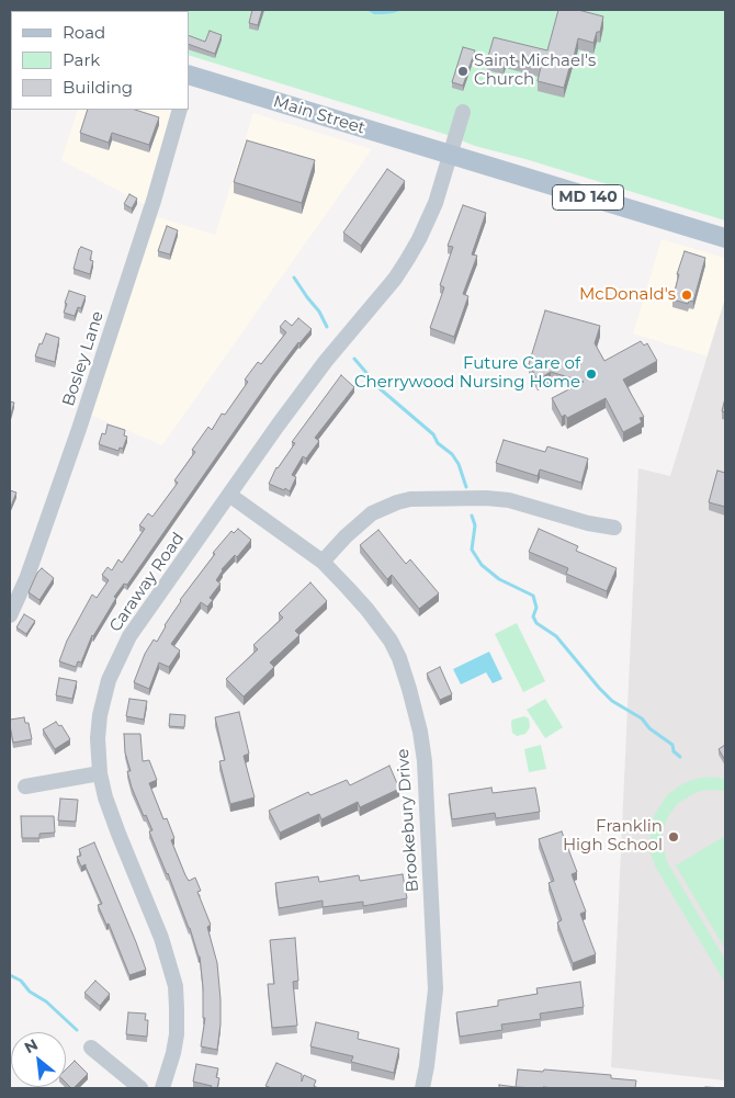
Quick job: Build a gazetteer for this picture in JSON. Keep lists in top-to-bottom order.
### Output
{
  "streets": {
    "main road": ["Main Street", "MD 140"],
    "street": ["Bosley Lane", "Caraway Road", "Brookebury Drive"]
  },
  "crossings": [
    ["Main Street", "MD 140"],
    ["Main Street", "Caraway Road"],
    ["MD 140", "Caraway Road"],
    ["Caraway Road", "Brookebury Drive"]
  ],
  "places": [
    "Saint Michael's Church",
    "McDonald's",
    "Future Care of Cherrywood Nursing Home",
    "Franklin High School"
  ],
  "legend": ["Road", "Park", "Building"],
  "north": "top left"
}
